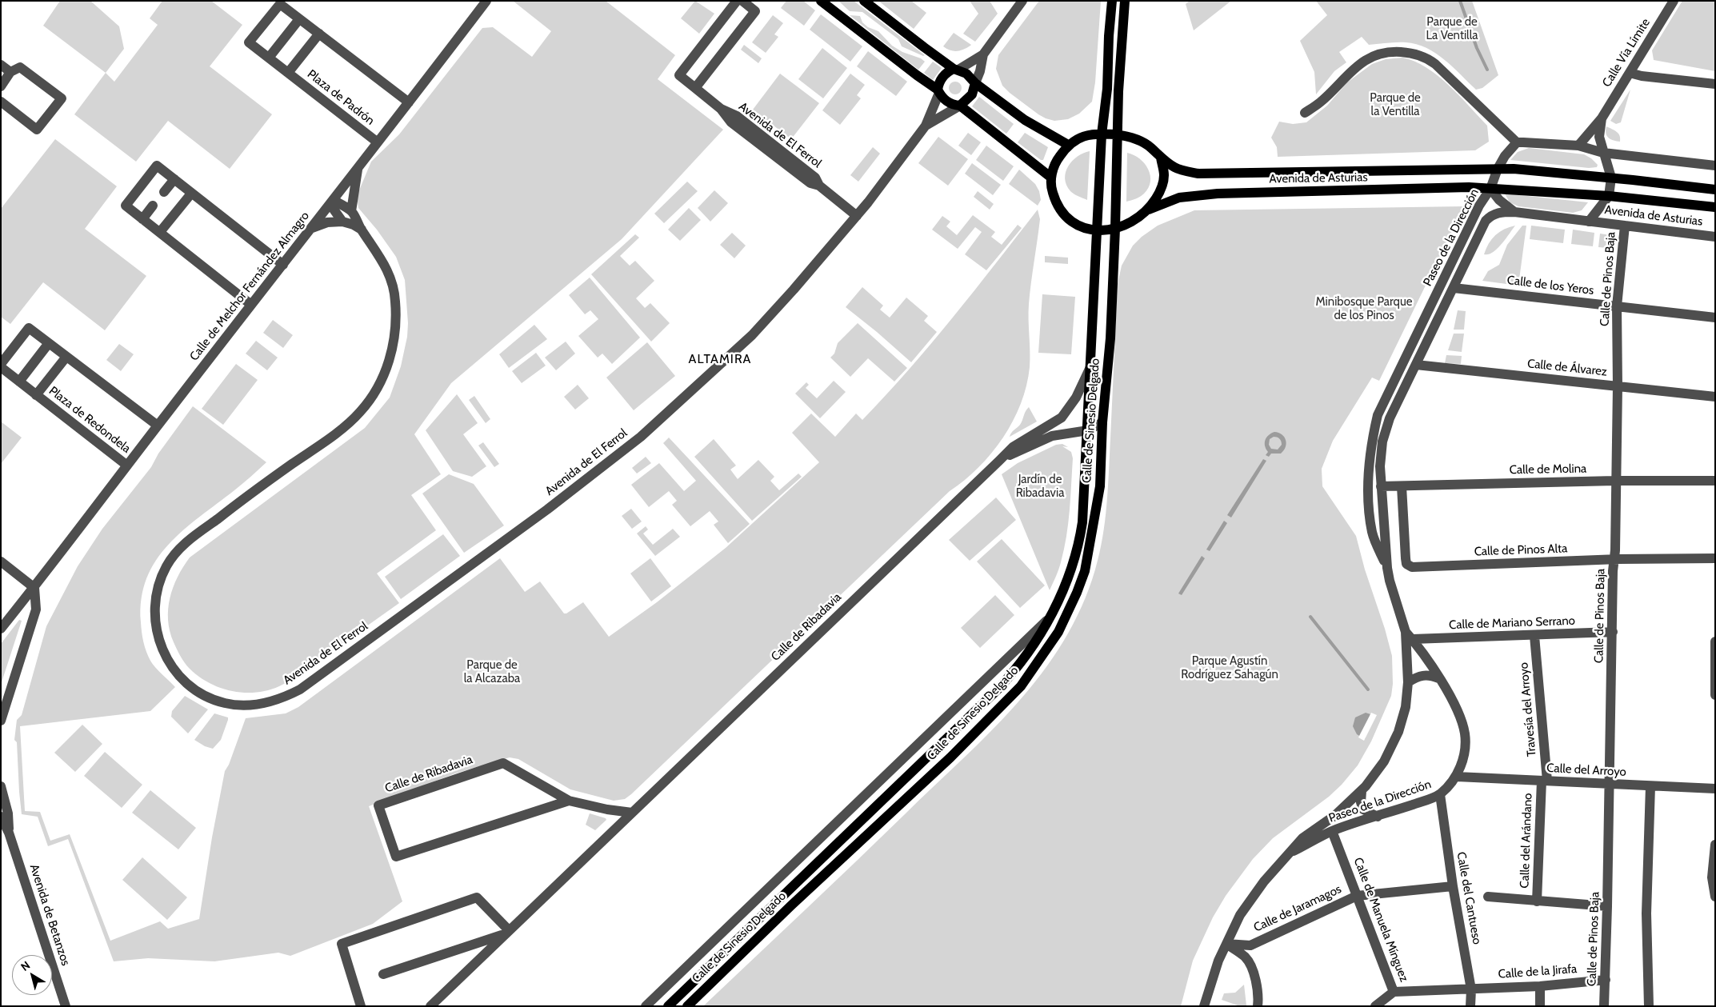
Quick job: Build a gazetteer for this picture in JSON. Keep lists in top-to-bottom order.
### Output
{
  "streets": {
    "main road": ["Avenida de Asturias", "Calle de Sinesio Delgado"],
    "street": [
      "Calle Vía Límite",
      "Plaza de Padrón",
      "Avenida de El Ferrol",
      "Paseo de la Dirección",
      "Calle de Pinos Baja",
      "Calle de los Yeros",
      "Calle de Melchor Fernández Almagro",
      "Calle de Álvarez",
      "Plaza de Redondela",
      "Calle de Molina",
      "Calle de Pinos Alta",
      "Calle de Mariano Serrano",
      "Calle de Ribadavia",
      "Travesía del Arroyo",
      "Calle del Arroyo",
      "Calle del Arándano",
      "Calle del Cantueso",
      "Calle de Jaramagos",
      "Avenida de Betanzos",
      "Calle de Manuela Mínguez",
      "Calle de la Jirafa"
    ]
  },
  "crossings": [
    ["Calle Vía Límite", "Avenida de Asturias"],
    ["Plaza de Padrón", "Calle de Melchor Fernández Almagro"],
    ["Avenida de El Ferrol", "Calle de Melchor Fernández Almagro"],
    ["Avenida de Asturias", "Paseo de la Dirección"],
    ["Avenida de Asturias", "Calle de Pinos Baja"],
    ["Paseo de la Dirección", "Calle de los Yeros"],
    ["Paseo de la Dirección", "Calle de Álvarez"],
    ["Paseo de la Dirección", "Calle de Molina"],
    ["Paseo de la Dirección", "Calle de Mariano Serrano"],
    ["Paseo de la Dirección", "Calle del Arroyo"],
    ["Paseo de la Dirección", "Calle del Cantueso"],
    ["Paseo de la Dirección", "Calle de Jaramagos"],
    ["Paseo de la Dirección", "Calle de Manuela Mínguez"],
    ["Calle de Pinos Baja", "Calle de los Yeros"],
    ["Calle de Pinos Baja", "Calle de Álvarez"],
    ["Calle de Pinos Baja", "Calle de Molina"],
    ["Calle de Pinos Baja", "Calle de Pinos Alta"],
    ["Calle de Pinos Baja", "Calle de Mariano Serrano"],
    ["Calle de Pinos Baja", "Calle del Arroyo"],
    ["Calle de Pinos Baja", "Calle de la Jirafa"],
    ["Calle de Melchor Fernández Almagro", "Plaza de Redondela"],
    ["Calle de Sinesio Delgado", "Calle de Ribadavia"],
    ["Calle de Molina", "Calle de Pinos Alta"],
    ["Calle de Mariano Serrano", "Travesía del Arroyo"],
    ["Travesía del Arroyo", "Calle del Arroyo"],
    ["Travesía del Arroyo", "Calle del Arándano"],
    ["Calle del Arroyo", "Calle del Arándano"],
    ["Calle del Cantueso", "Calle de Jaramagos"],
    ["Calle del Cantueso", "Calle de Manuela Mínguez"],
    ["Calle del Cantueso", "Calle de la Jirafa"],
    ["Calle de Jaramagos", "Calle de Manuela Mínguez"],
    ["Calle de Manuela Mínguez", "Calle de la Jirafa"]
  ],
  "districts": ["ALTAMIRA"],
  "parks": [
    "Parque de La Ventilla",
    "Parque de la Ventilla",
    "Minibosque Parque de los Pinos",
    "Jardín de Ribadavia",
    "Parque Agustín Rodríguez Sahagún",
    "Parque de la Alcazaba"
  ],
  "north": "top left"
}
